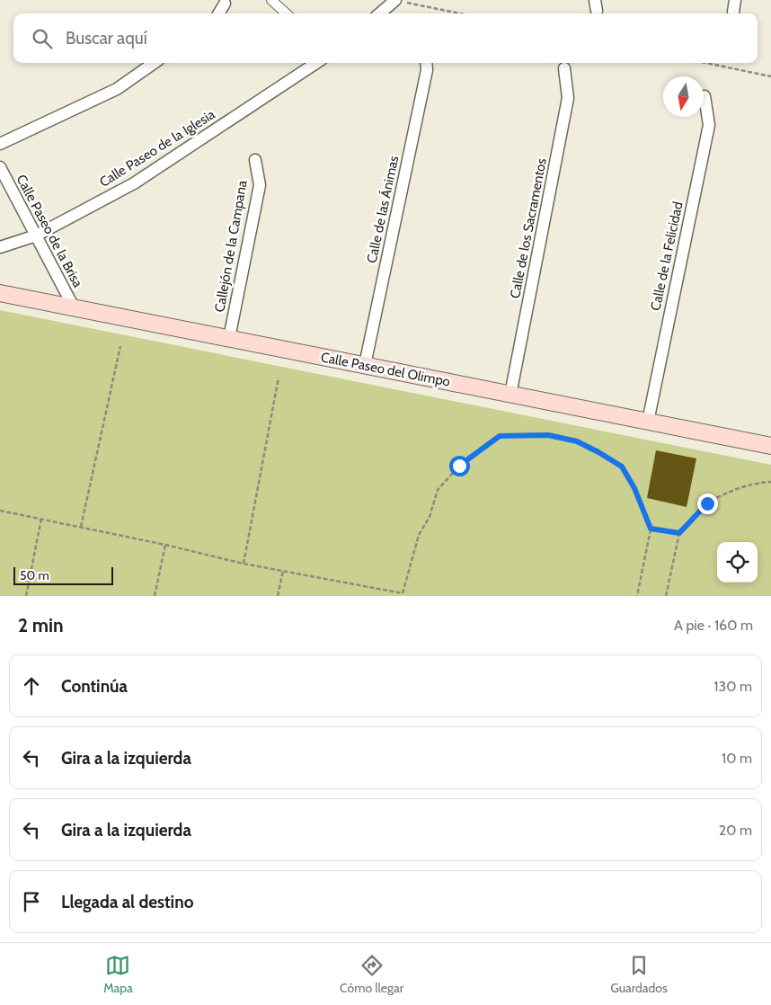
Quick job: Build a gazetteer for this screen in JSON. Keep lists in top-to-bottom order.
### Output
{
  "streets": {
    "main road": ["Calle Paseo del Olimpo"],
    "street": [
      "Calle Paseo de la Iglesia",
      "Calle de las Ánimas",
      "Calle de los Sacramentos",
      "Calle Paseo de la Brisa",
      "Callejón de la Campana",
      "Calle de la Felicidad"
    ]
  },
  "crossings": [
    ["Calle Paseo de la Iglesia", "Calle Paseo de la Brisa"],
    ["Calle de las Ánimas", "Calle Paseo del Olimpo"],
    ["Calle de los Sacramentos", "Calle Paseo del Olimpo"],
    ["Calle Paseo de la Brisa", "Calle Paseo del Olimpo"],
    ["Callejón de la Campana", "Calle Paseo del Olimpo"],
    ["Calle de la Felicidad", "Calle Paseo del Olimpo"]
  ],
  "scale_bar": "50 m",
  "north": "bottom",
  "page": {
    "search": "Buscar aquí",
    "scale": "50 m",
    "heading": ["2 min", "A pie · 160 m"],
    "list": [
      ["Continúa", "130 m"],
      ["Gira a la izquierda", "10 m"],
      ["Gira a la izquierda", "20 m"],
      "Llegada al destino"
    ],
    "nav": ["Mapa", "Cómo llegar", "Guardados"]
  }
}
